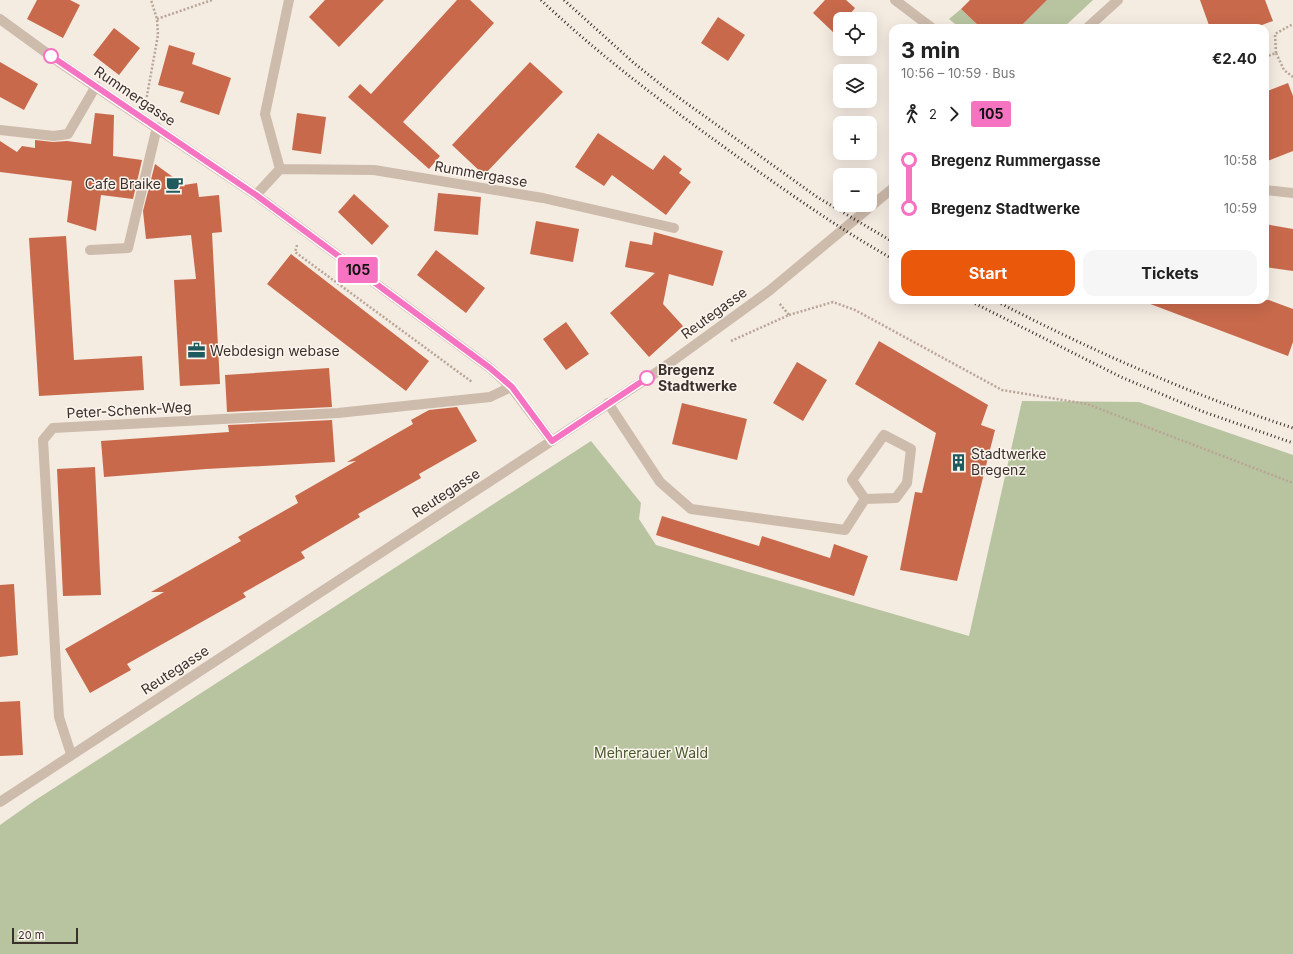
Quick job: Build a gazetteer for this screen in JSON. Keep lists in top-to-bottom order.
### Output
{
  "streets": {
    "street": ["Rummergasse", "Reutegasse", "Peter-Schenk-Weg"]
  },
  "crossings": [
    ["Rummergasse", "Reutegasse"],
    ["Rummergasse", "Peter-Schenk-Weg"],
    ["Reutegasse", "Peter-Schenk-Weg"]
  ],
  "parks": ["Mehrerauer Wald"],
  "places": {
    "cafe": ["Cafe Braike"],
    "office": ["Webdesign webase"],
    "other": ["Bregenz Stadtwerke"],
    "building": ["Stadtwerke Bregenz"]
  },
  "lines": ["bus line 105"],
  "scale_bar": "20 m",
  "page": {
    "on_map": "105",
    "map_buttons": ["+", "−"],
    "heading": ["3 min", "10:56 – 10:59 · Bus", "€2.40"],
    "legs": ["2", "105"],
    "list": [
      {
        "name": "Bregenz Rummergasse",
        "value": "10:58"
      },
      {
        "name": "Bregenz Stadtwerke",
        "value": "10:59"
      }
    ],
    "buttons": ["Start", "Tickets"],
    "scale": "20 m"
  }
}
